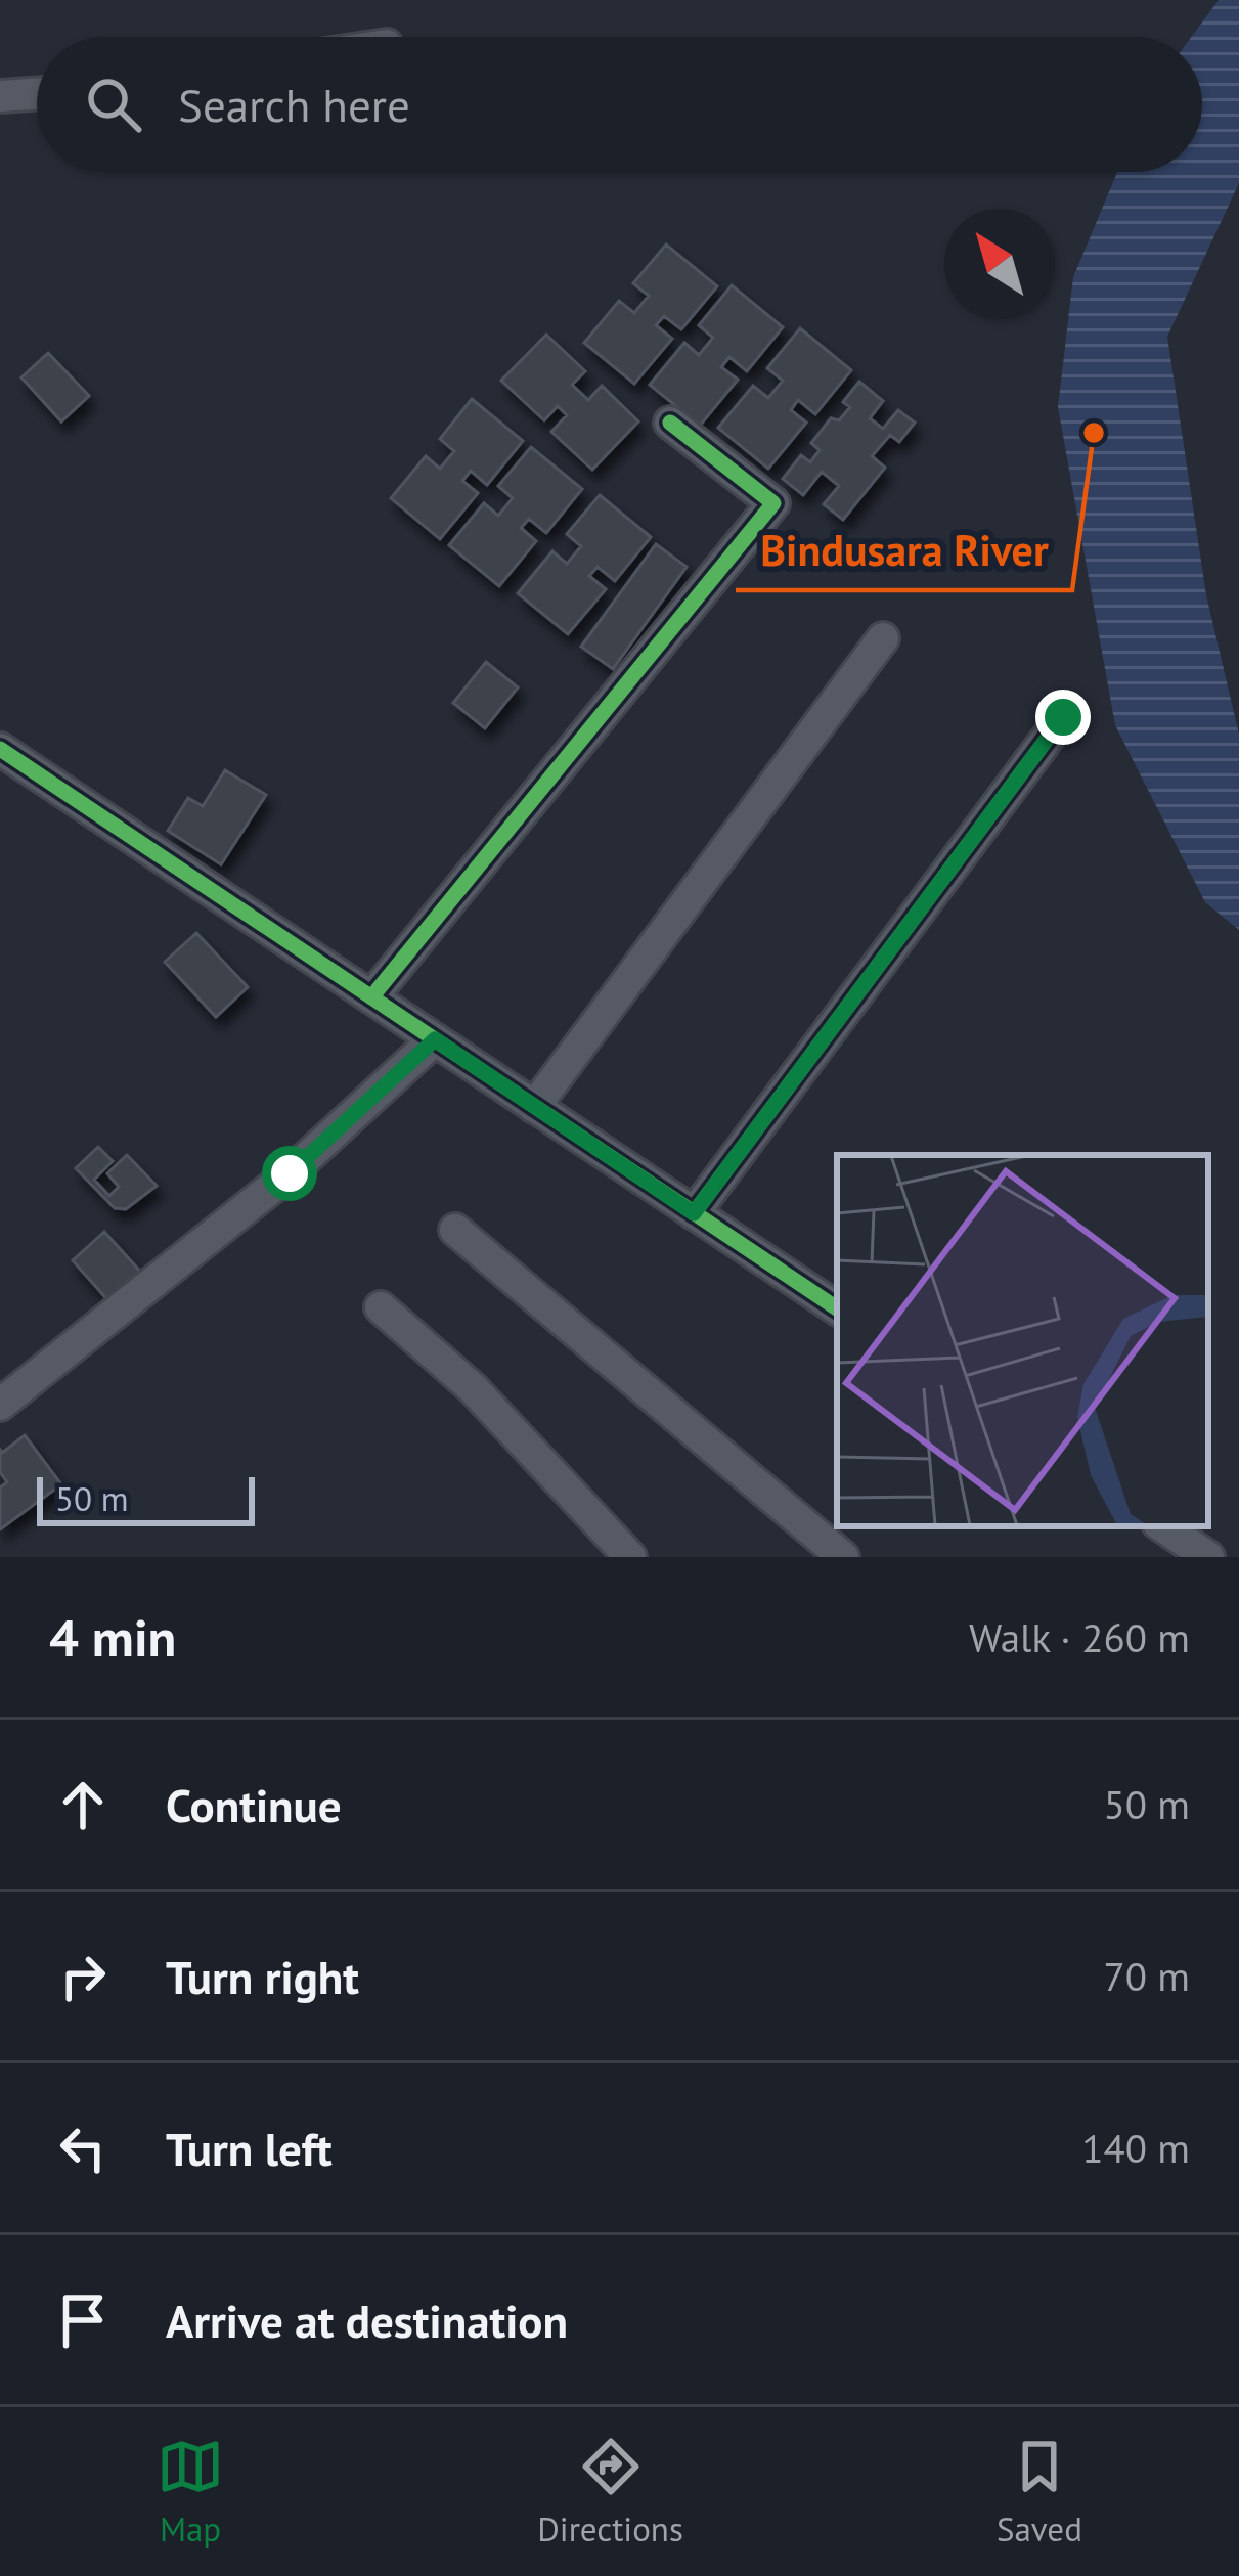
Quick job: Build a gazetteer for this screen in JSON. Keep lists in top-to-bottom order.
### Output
{
  "places": ["Bindusara River"],
  "scale_bar": "50 m",
  "north": "top left",
  "page": {
    "search": "Search here",
    "scale": "50 m",
    "heading": ["4 min", "Walk · 260 m"],
    "list": [
      ["Continue", "50 m"],
      ["Turn right", "70 m"],
      ["Turn left", "140 m"],
      "Arrive at destination"
    ],
    "nav": ["Map", "Directions", "Saved"]
  }
}
